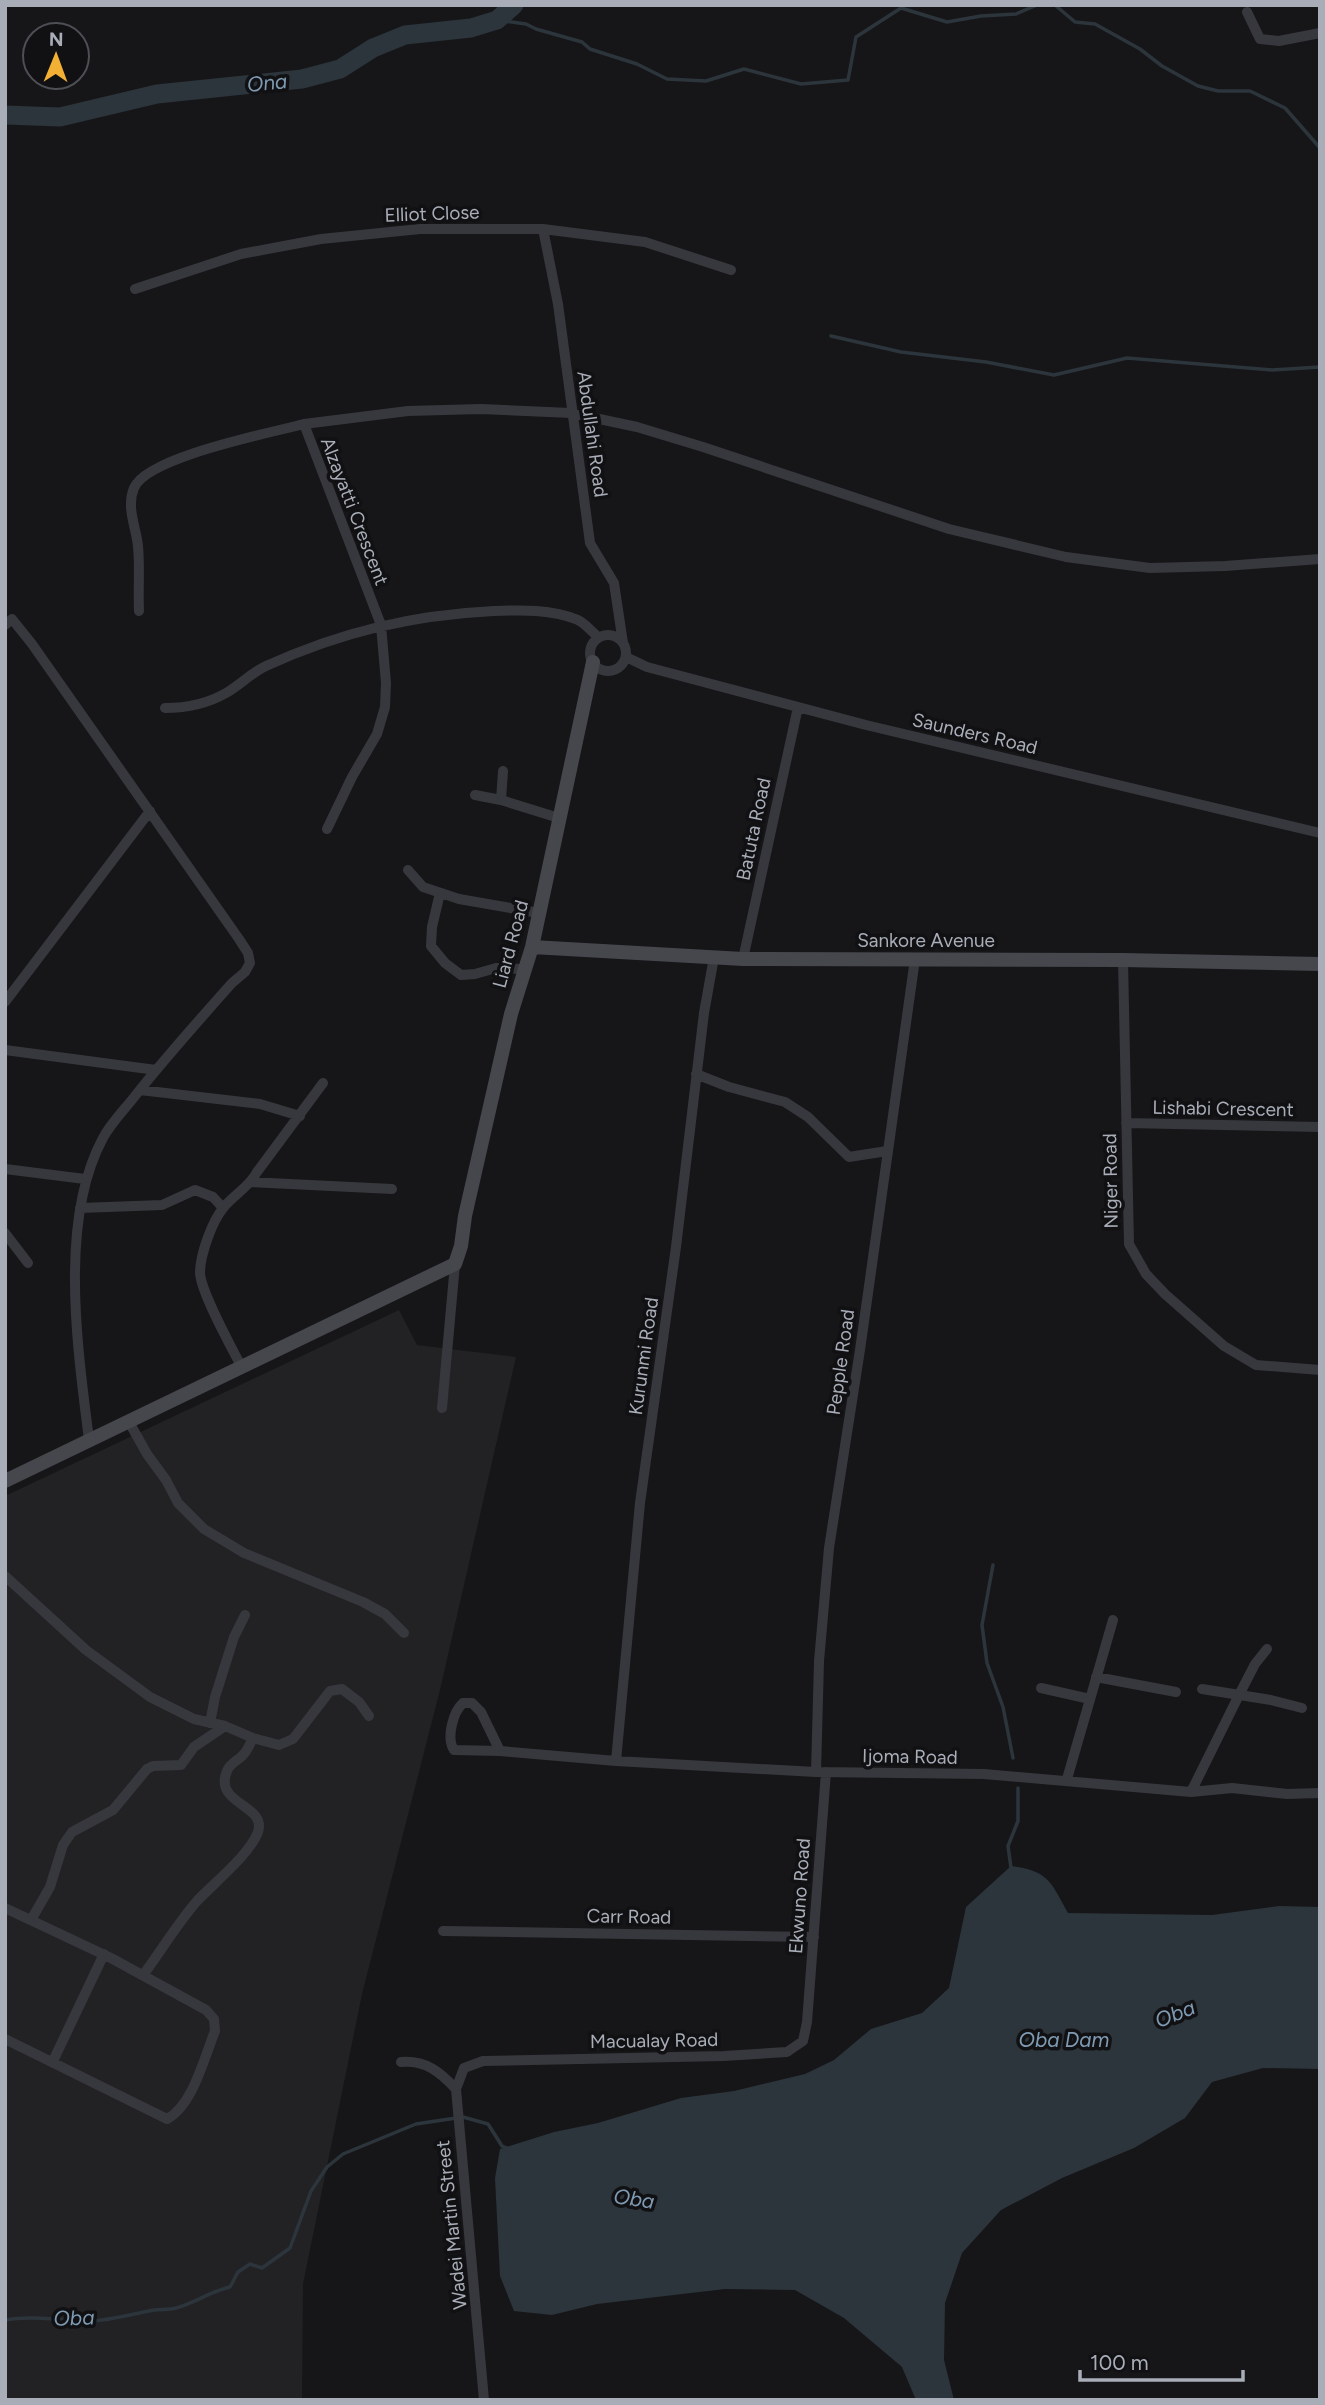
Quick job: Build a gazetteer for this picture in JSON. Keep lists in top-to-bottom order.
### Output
{
  "streets": {
    "street": [
      "Elliot Close",
      "Abdullahi Road",
      "Alzayatti Crescent",
      "Saunders Road",
      "Batuta Road",
      "Sankore Avenue",
      "Liard Road",
      "Lishabi Crescent",
      "Niger Road",
      "Kurunmi Road",
      "Pepple Road",
      "Ijoma Road",
      "Ekwuno Road",
      "Carr Road",
      "Macualay Road",
      "Wadei Martin Street"
    ]
  },
  "crossings": [
    ["Elliot Close", "Abdullahi Road"],
    ["Abdullahi Road", "Alzayatti Crescent"],
    ["Abdullahi Road", "Saunders Road"],
    ["Abdullahi Road", "Liard Road"],
    ["Saunders Road", "Batuta Road"],
    ["Saunders Road", "Liard Road"],
    ["Batuta Road", "Sankore Avenue"],
    ["Sankore Avenue", "Liard Road"],
    ["Sankore Avenue", "Niger Road"],
    ["Sankore Avenue", "Kurunmi Road"],
    ["Sankore Avenue", "Pepple Road"],
    ["Lishabi Crescent", "Niger Road"],
    ["Kurunmi Road", "Ijoma Road"],
    ["Pepple Road", "Ijoma Road"],
    ["Pepple Road", "Ekwuno Road"],
    ["Ijoma Road", "Ekwuno Road"],
    ["Ekwuno Road", "Carr Road"],
    ["Ekwuno Road", "Macualay Road"],
    ["Macualay Road", "Wadei Martin Street"]
  ],
  "water": ["Ona", "Oba", "Oba Dam"],
  "scale_bar": "100 m",
  "north": "top"
}
